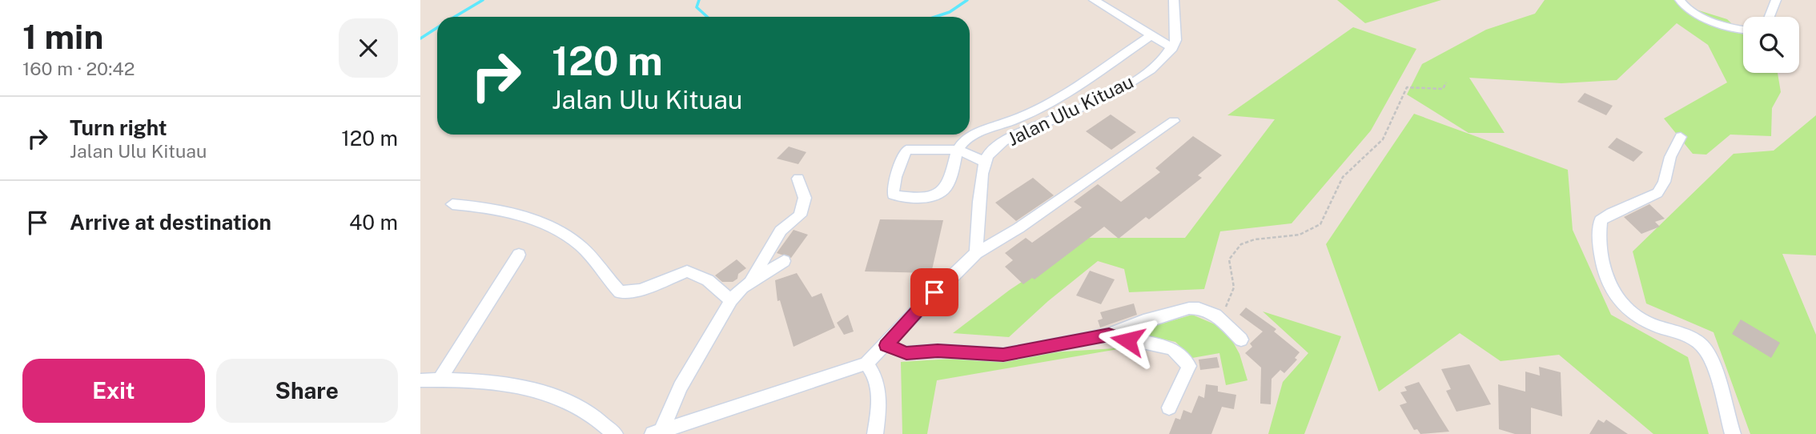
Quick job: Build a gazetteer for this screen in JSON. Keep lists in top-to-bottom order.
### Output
{
  "streets": {
    "street": ["Jalan Ulu Kituau"]
  },
  "page": {
    "heading": ["1 min", "160 m · 20:42"],
    "turn": ["120 m", "Jalan Ulu Kituau"],
    "list": [
      {
        "name": "Turn right",
        "note": "Jalan Ulu Kituau",
        "value": "120 m"
      },
      {
        "name": "Arrive at destination",
        "value": "40 m"
      }
    ],
    "buttons": ["Exit", "Share"]
  }
}
